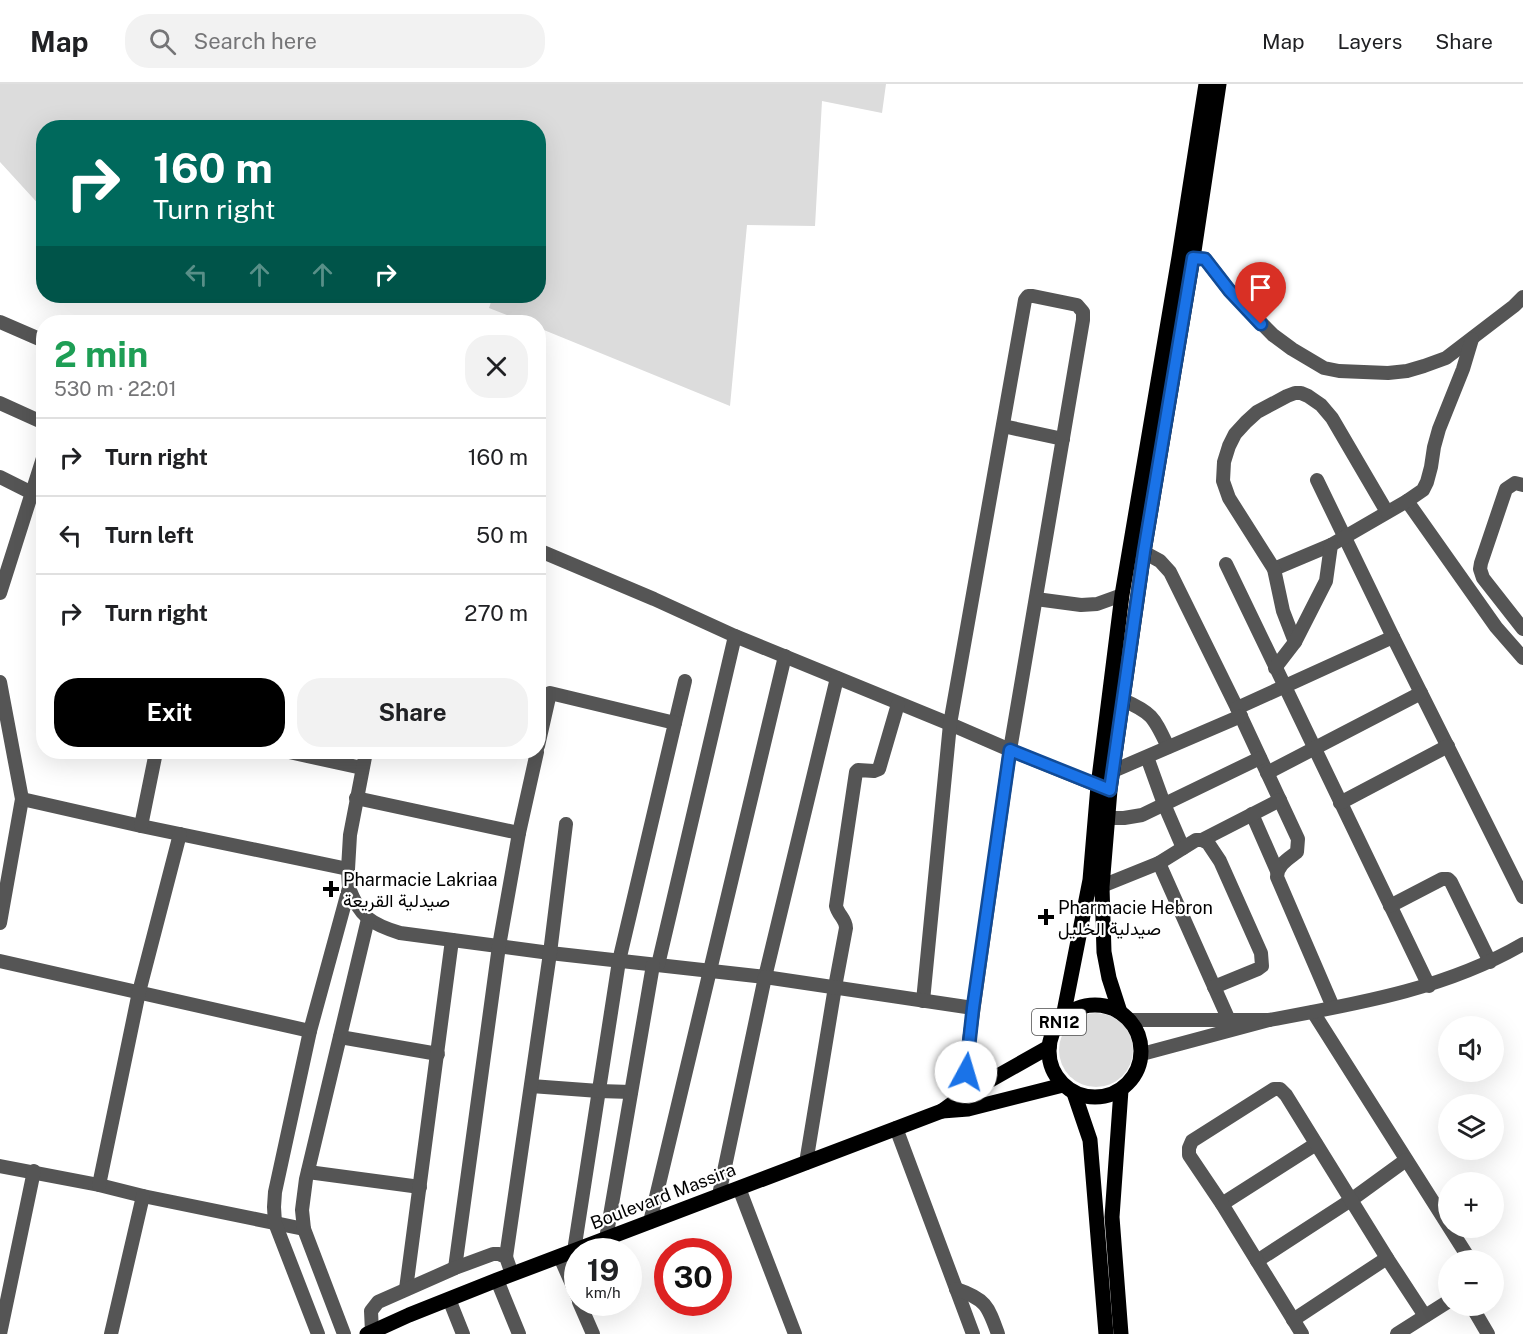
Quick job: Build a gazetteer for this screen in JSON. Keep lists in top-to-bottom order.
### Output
{
  "streets": {
    "main road": ["RN12", "Boulevard Massira"]
  },
  "crossings": [
    ["RN12", "Boulevard Massira"]
  ],
  "places": {
    "health": ["Pharmacie Lakriaa صيدلية القريعة", "Pharmacie Hebron صيدلية الخليل"]
  },
  "page": {
    "header": "Map",
    "search": "Search here",
    "nav": ["Map", "Layers", "Share"],
    "turn": ["160 m", "Turn right"],
    "heading": ["2 min", "530 m · 22:01"],
    "list": [
      {
        "name": "Turn right",
        "value": "160 m"
      },
      {
        "name": "Turn left",
        "value": "50 m"
      },
      {
        "name": "Turn right",
        "value": "270 m"
      }
    ],
    "buttons": ["Exit", "Share"],
    "map_buttons": ["+", "−"],
    "speed": "19 km/h",
    "limit": "30"
  }
}
